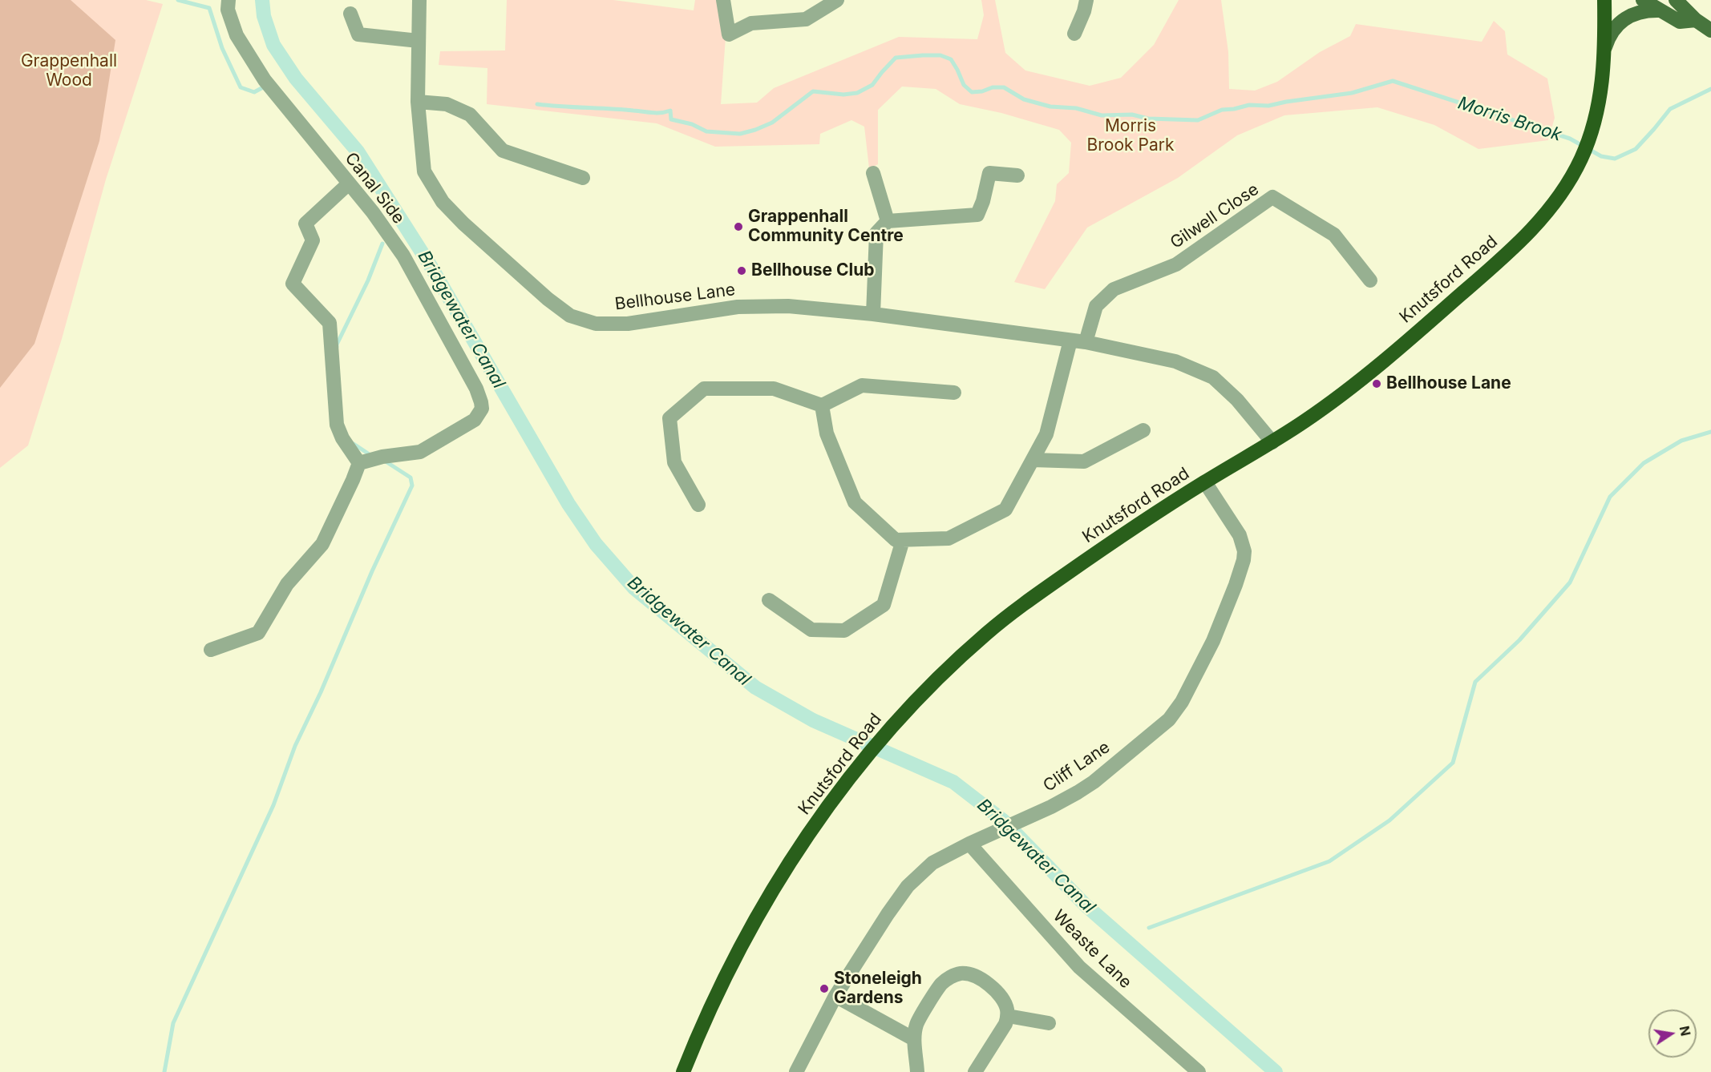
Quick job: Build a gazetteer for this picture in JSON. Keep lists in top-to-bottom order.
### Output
{
  "streets": {
    "highway": ["Knutsford Road"],
    "street": [
      "Canal Side",
      "Gilwell Close",
      "Bellhouse Lane",
      "Cliff Lane",
      "Weaste Lane"
    ]
  },
  "crossings": [
    ["Gilwell Close", "Bellhouse Lane"],
    ["Knutsford Road", "Bellhouse Lane"],
    ["Knutsford Road", "Cliff Lane"],
    ["Cliff Lane", "Weaste Lane"]
  ],
  "water": ["Morris Brook", "Bridgewater Canal"],
  "parks": ["Grappenhall Wood", "Morris Brook Park"],
  "places": [
    "Grappenhall Community Centre",
    "Bellhouse Club",
    "Bellhouse Lane",
    "Stoneleigh Gardens"
  ],
  "north": "right"
}
